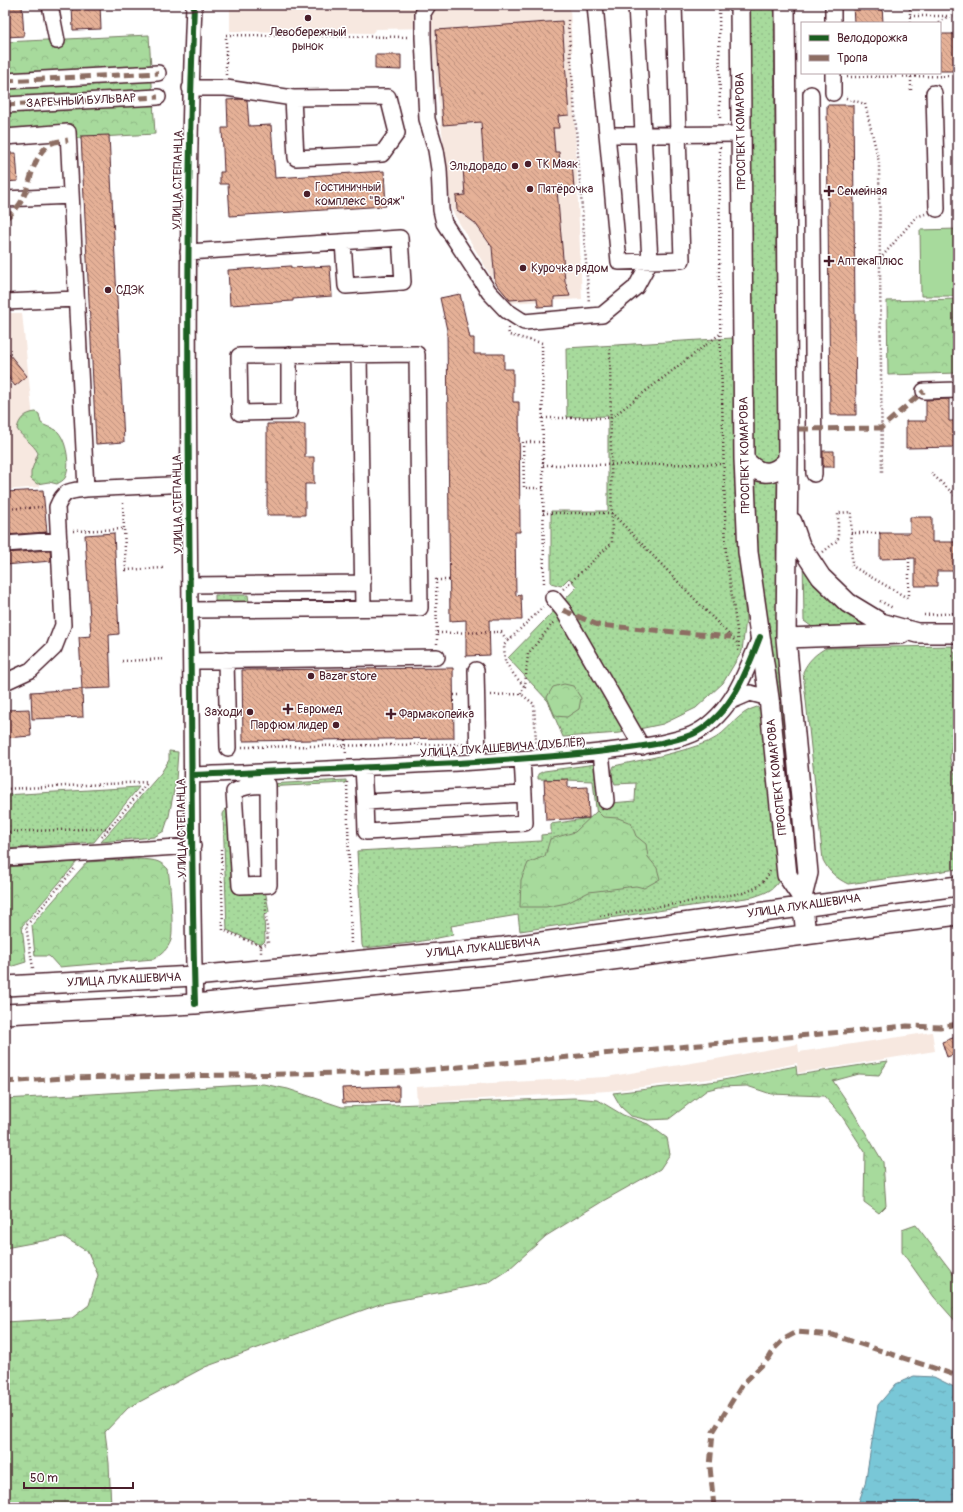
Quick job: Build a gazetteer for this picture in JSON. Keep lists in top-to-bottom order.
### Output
{
  "streets": {
    "main road": ["ПРОСПЕКТ КОМАРОВА", "УЛИЦА ЛУКАШЕВИЧА"],
    "street": ["ЗАРЕЧНЫЙ БУЛЬВАР", "УЛИЦА СТЕПАНЦА", "УЛИЦА ЛУКАШЕВИЧА (ДУБЛЁР)"]
  },
  "crossings": [
    ["ПРОСПЕКТ КОМАРОВА", "УЛИЦА ЛУКАШЕВИЧА (ДУБЛЁР)"],
    ["ПРОСПЕКТ КОМАРОВА", "УЛИЦА ЛУКАШЕВИЧА"],
    ["УЛИЦА СТЕПАНЦА", "УЛИЦА ЛУКАШЕВИЧА (ДУБЛЁР)"],
    ["УЛИЦА СТЕПАНЦА", "УЛИЦА ЛУКАШЕВИЧА"]
  ],
  "places": {
    "other": [
      "Левобережный рынок",
      "ТК Маяк",
      "Эльдорадо",
      "Пятёрочка",
      "Гостиничный комплекс \"Вояж\"",
      "Курочка рядом",
      "СДЭК",
      "Bazar store",
      "Заходи",
      "Парфюм лидер"
    ],
    "health": [
      "Семейная",
      "АптекаПлюс",
      "Евромед",
      "Фармакопейка"
    ]
  },
  "legend": ["Велодорожка", "Тропа"],
  "scale_bar": "50 m"
}
